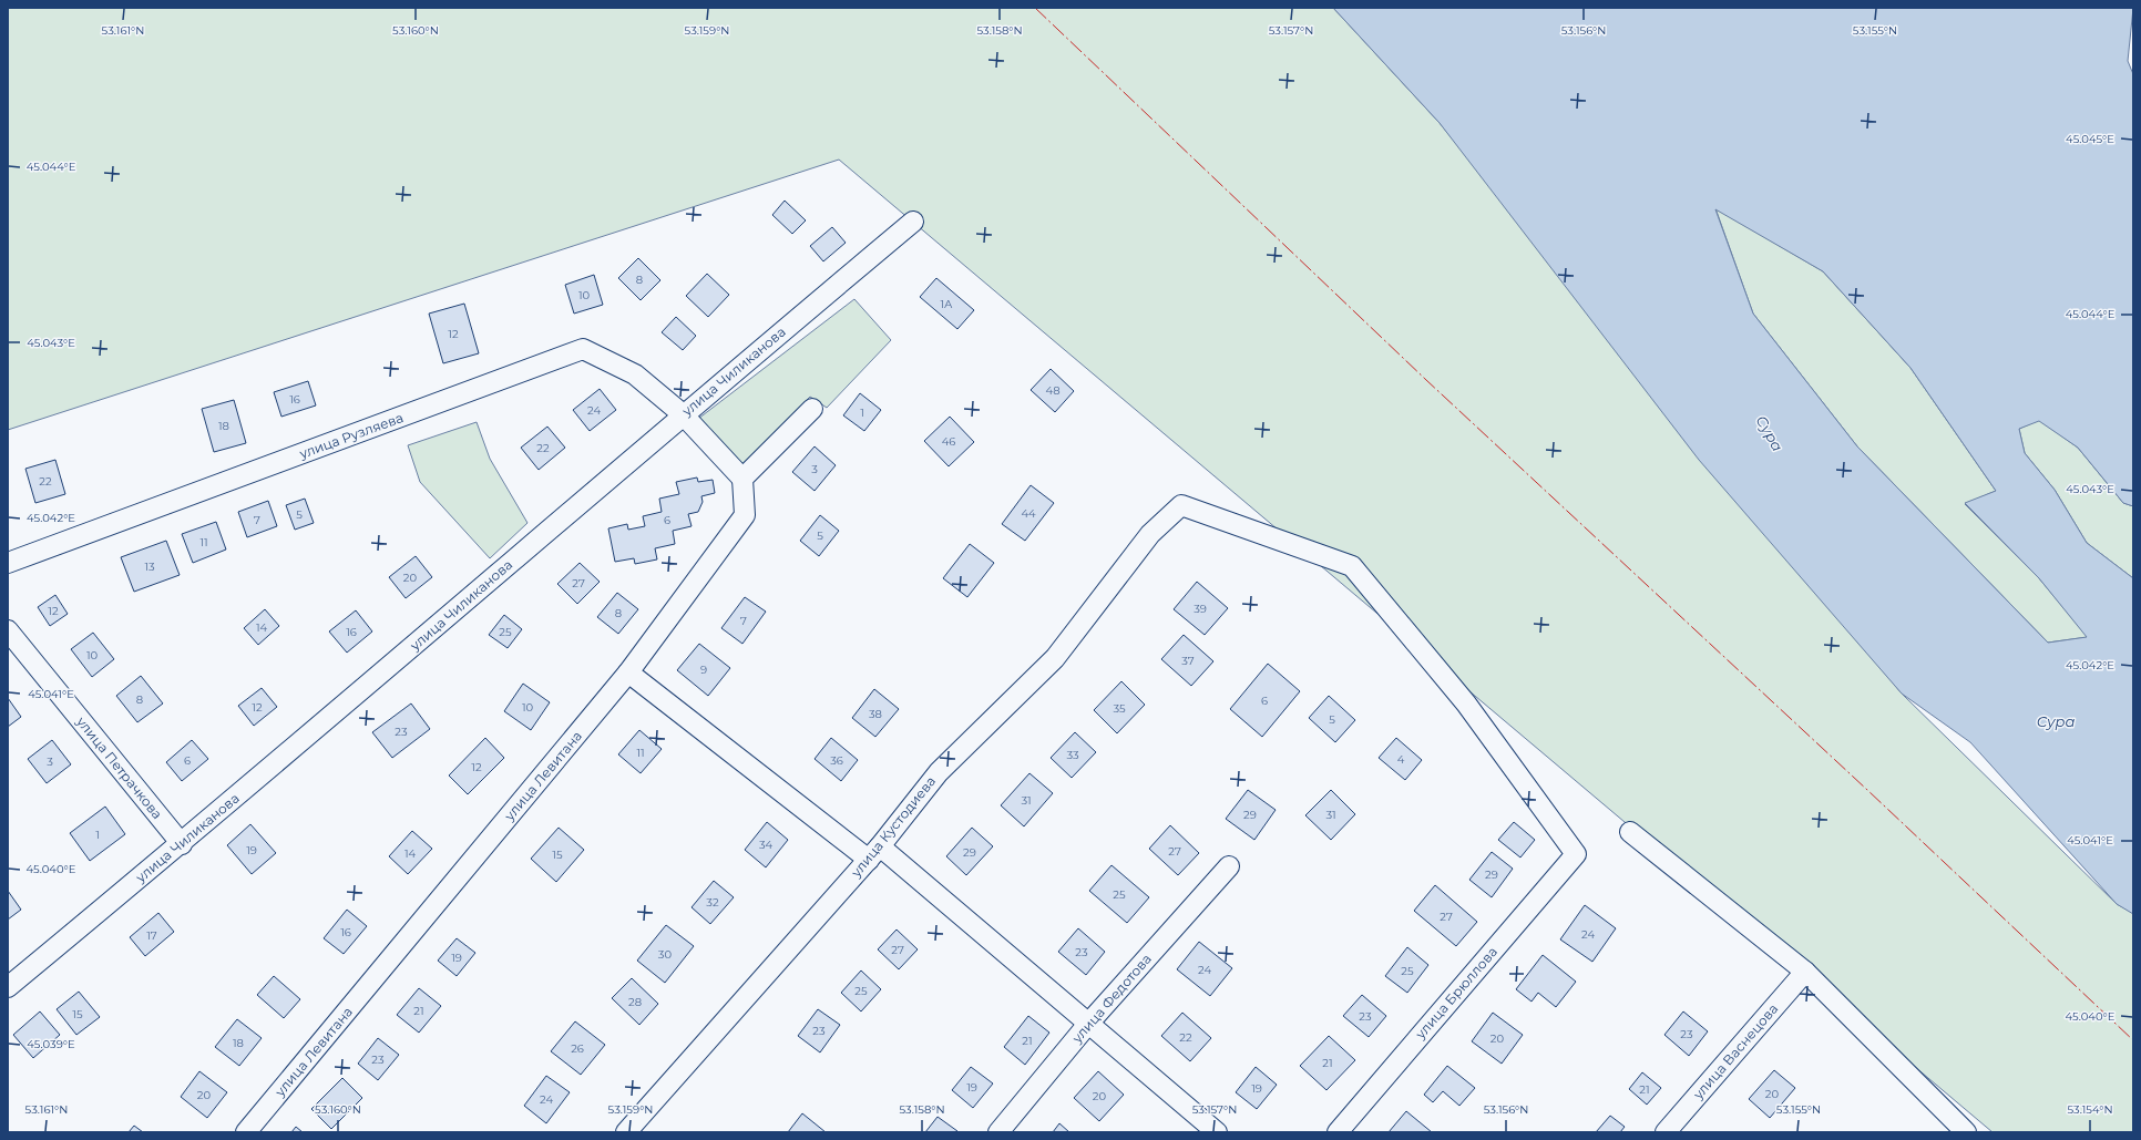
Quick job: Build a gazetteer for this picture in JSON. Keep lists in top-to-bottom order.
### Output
{
  "streets": {
    "street": [
      "улица Чиликанова",
      "улица Рузляева",
      "улица Петрачкова",
      "улица Левитана",
      "улица Кустодиева",
      "улица Брюллова",
      "улица Федотова",
      "улица Васнецова"
    ]
  },
  "crossings": [
    ["улица Чиликанова", "улица Рузляева"],
    ["улица Чиликанова", "улица Петрачкова"],
    ["улица Рузляева", "улица Левитана"],
    ["улица Кустодиева", "улица Брюллова"]
  ],
  "water": ["Сура"],
  "house_numbers": [
    "8",
    "10",
    "1А",
    "12",
    "48",
    "16",
    "24",
    "1",
    "18",
    "46",
    "22",
    "3",
    "22",
    "44",
    "5",
    "7",
    "6",
    "5",
    "11",
    "13",
    "20",
    "27",
    "39",
    "12",
    "8",
    "7",
    "14",
    "16",
    "25",
    "10",
    "37",
    "9",
    "8",
    "6",
    "12",
    "10",
    "35",
    "38",
    "5",
    "23",
    "11",
    "33",
    "4",
    "6",
    "36",
    "3",
    "12",
    "31",
    "29",
    "31",
    "1",
    "34",
    "19",
    "27",
    "29",
    "14",
    "15",
    "29",
    "25",
    "32",
    "27",
    "16",
    "24",
    "17",
    "27",
    "23",
    "30",
    "19",
    "24",
    "25",
    "25",
    "28",
    "21",
    "15",
    "23",
    "23",
    "23",
    "22",
    "20",
    "21",
    "18",
    "26",
    "23",
    "21",
    "19",
    "19",
    "21",
    "20",
    "20",
    "20",
    "24"
  ],
  "coordinates": [
    "53.161°N",
    "53.160°N",
    "53.159°N",
    "53.158°N",
    "53.157°N",
    "53.156°N",
    "53.155°N",
    "45.045°E",
    "45.044°E",
    "45.043°E",
    "45.042°E",
    "45.041°E",
    "45.040°E",
    "45.039°E",
    "53.154°N"
  ]
}
